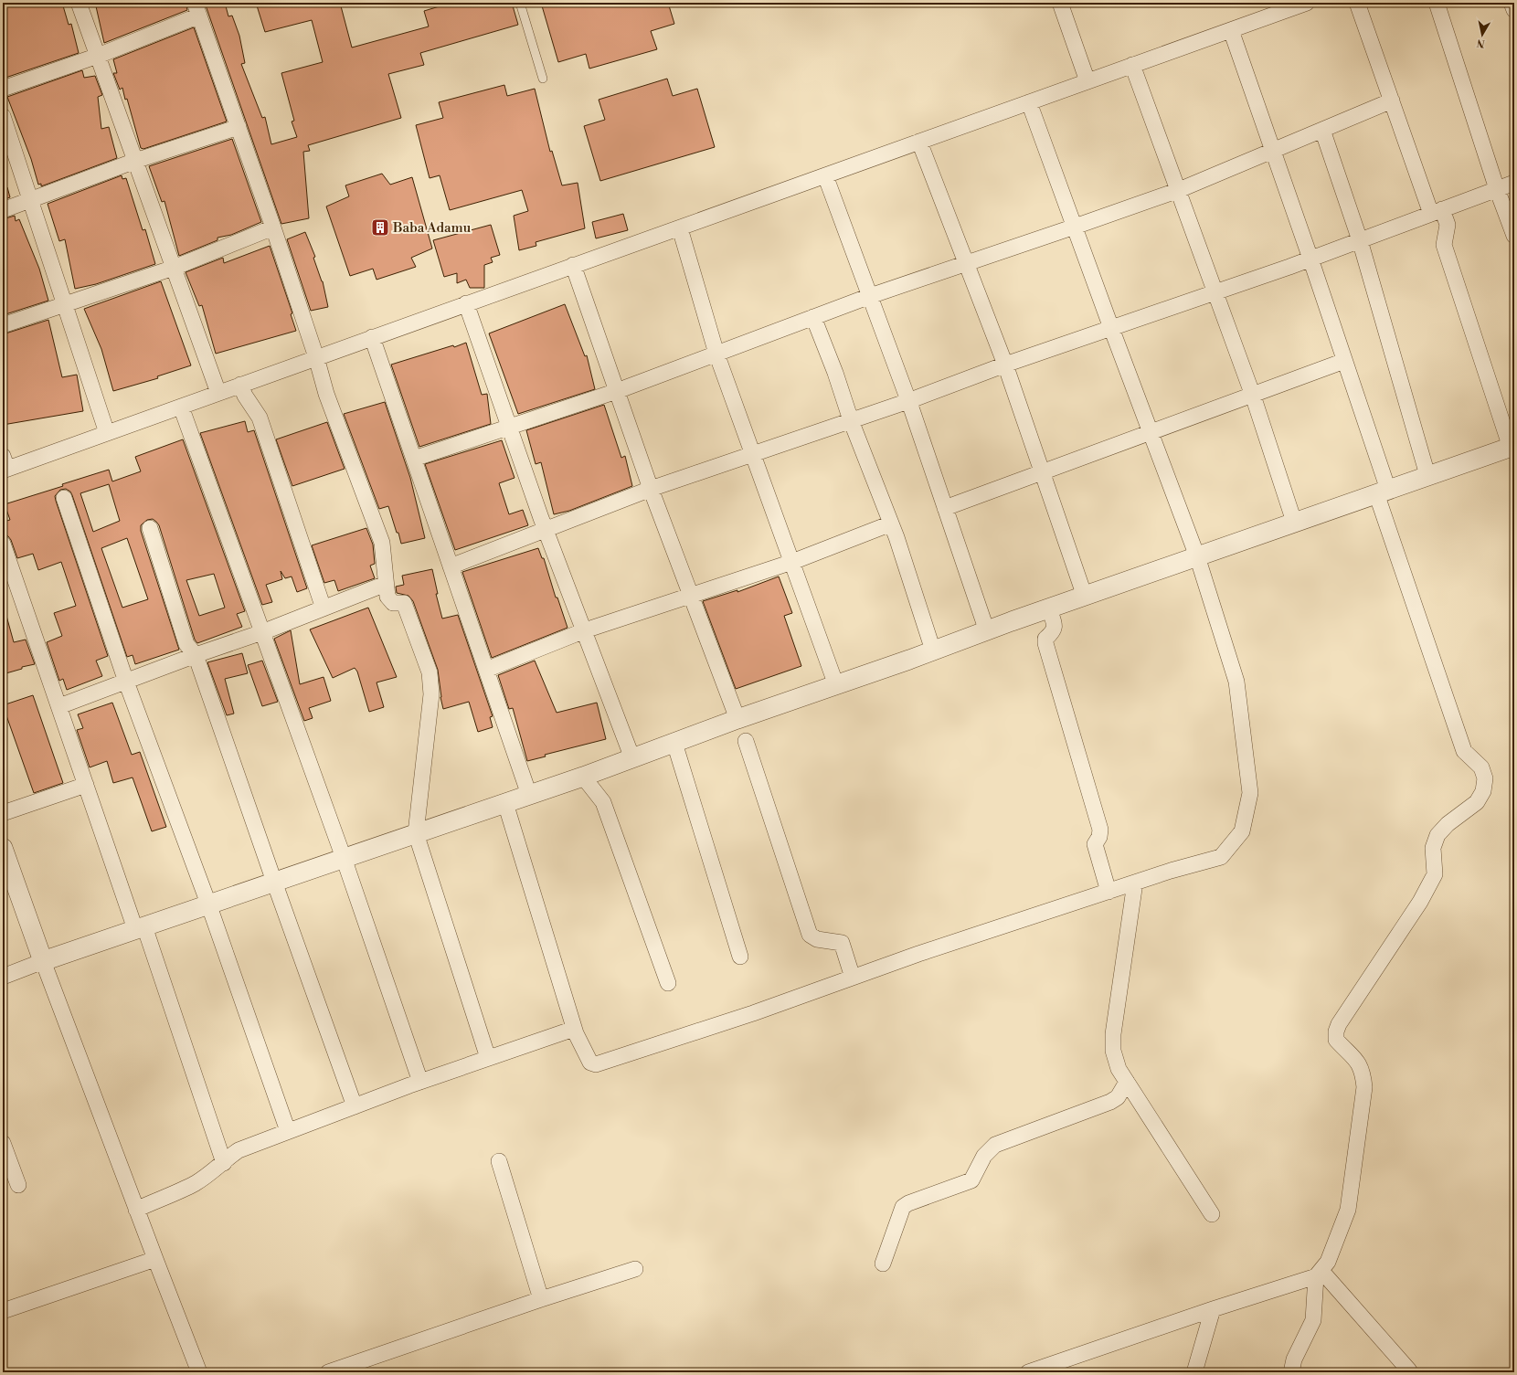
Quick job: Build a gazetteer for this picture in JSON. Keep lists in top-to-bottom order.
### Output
{
  "places": {
    "building": ["Baba Adamu"]
  },
  "north": "bottom"
}
